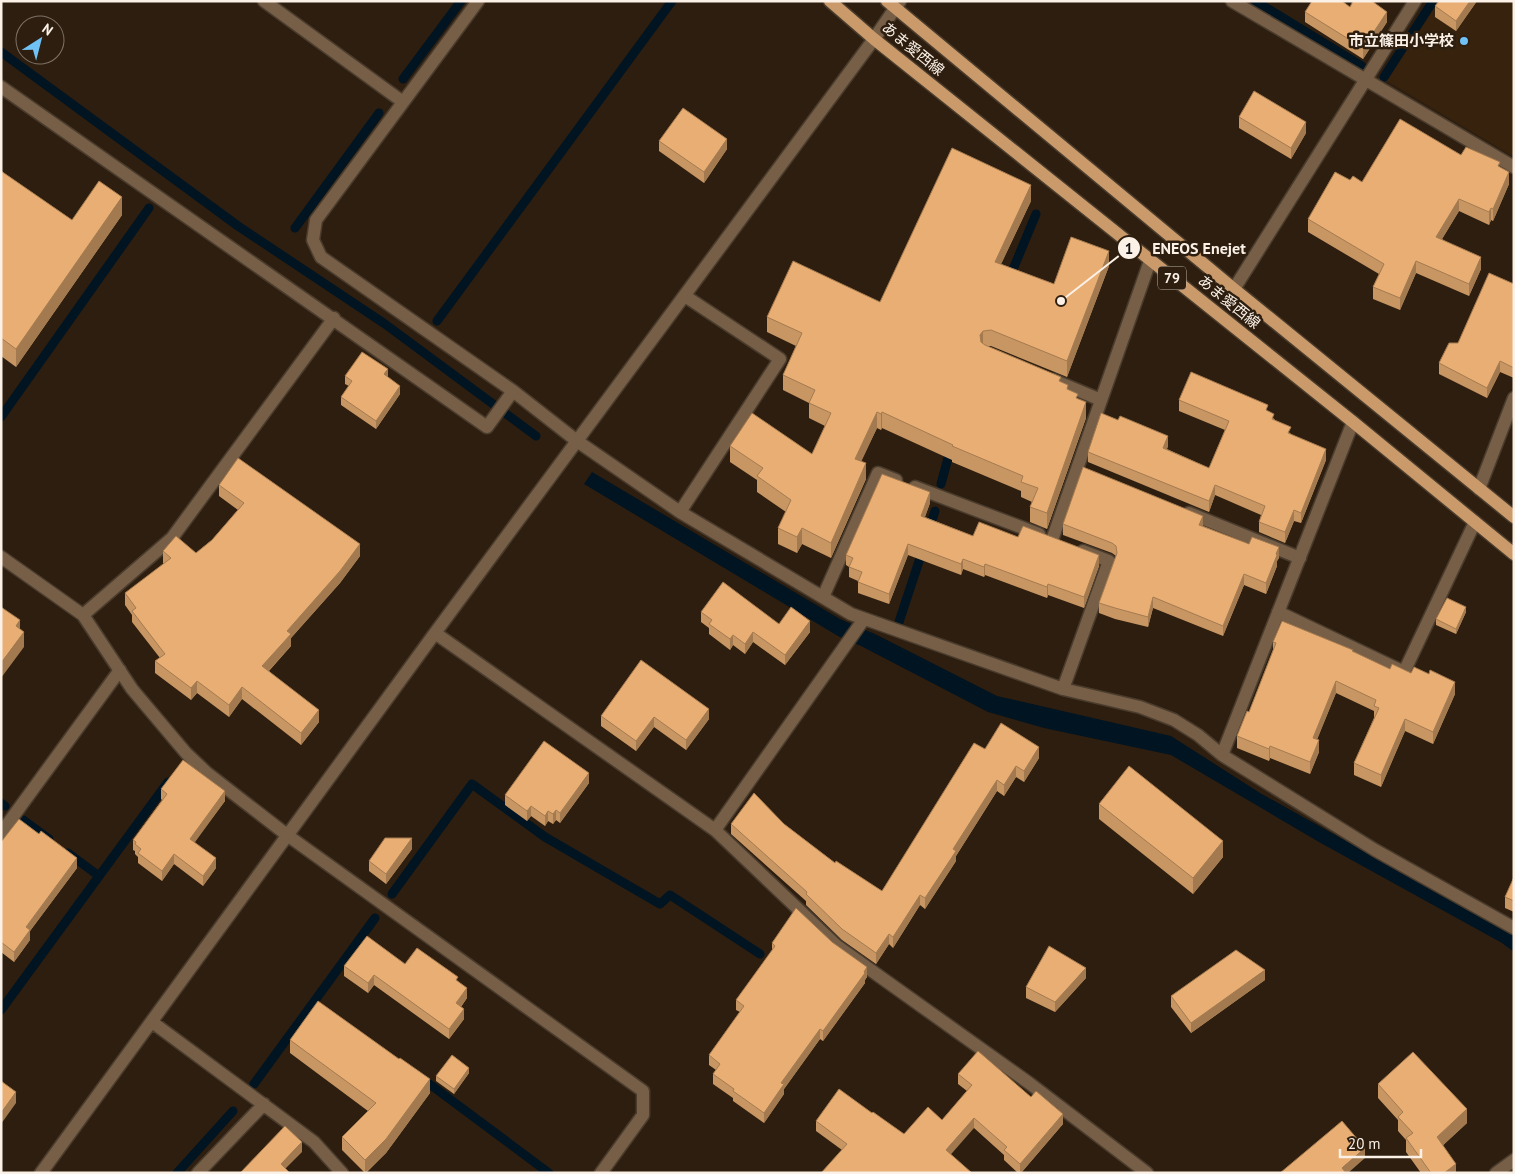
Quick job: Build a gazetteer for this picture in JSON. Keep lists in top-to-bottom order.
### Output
{
  "streets": {
    "main road": ["あま愛西線", "79"]
  },
  "places": ["市立篠田小学校", "ENEOS Enejet"],
  "scale_bar": "20 m",
  "north": "top right"
}
